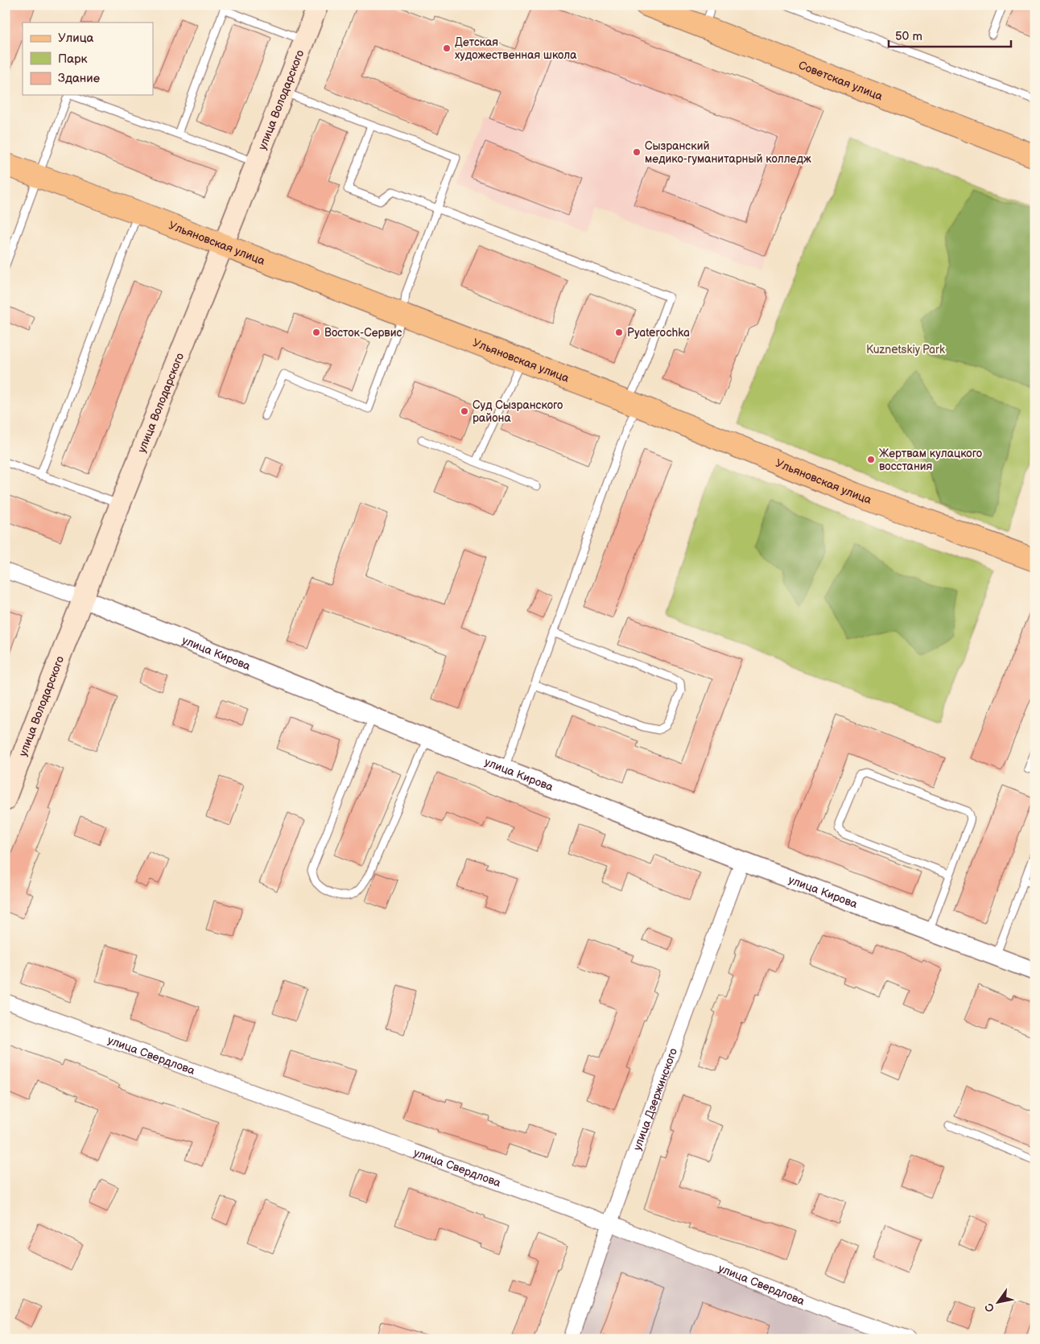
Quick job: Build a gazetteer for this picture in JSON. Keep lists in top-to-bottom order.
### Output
{
  "streets": {
    "main road": ["Советская улица", "улица Володарского", "Ульяновская улица"],
    "street": ["улица Кирова", "улица Свердлова", "улица Дзержинского"]
  },
  "crossings": [
    ["улица Володарского", "Ульяновская улица"],
    ["улица Володарского", "улица Кирова"],
    ["улица Кирова", "улица Дзержинского"],
    ["улица Свердлова", "улица Дзержинского"]
  ],
  "parks": ["Kuznetskiy Park"],
  "places": [
    "Детская художественная школа",
    "Сызранский медико-гуманитарный колледж",
    "Восток-Сервис",
    "Pyaterochka",
    "Суд Сызранского района",
    "Жертвам кулацкого восстания"
  ],
  "legend": ["Улица", "Парк", "Здание"],
  "scale_bar": "50 m",
  "north": "bottom left"
}
